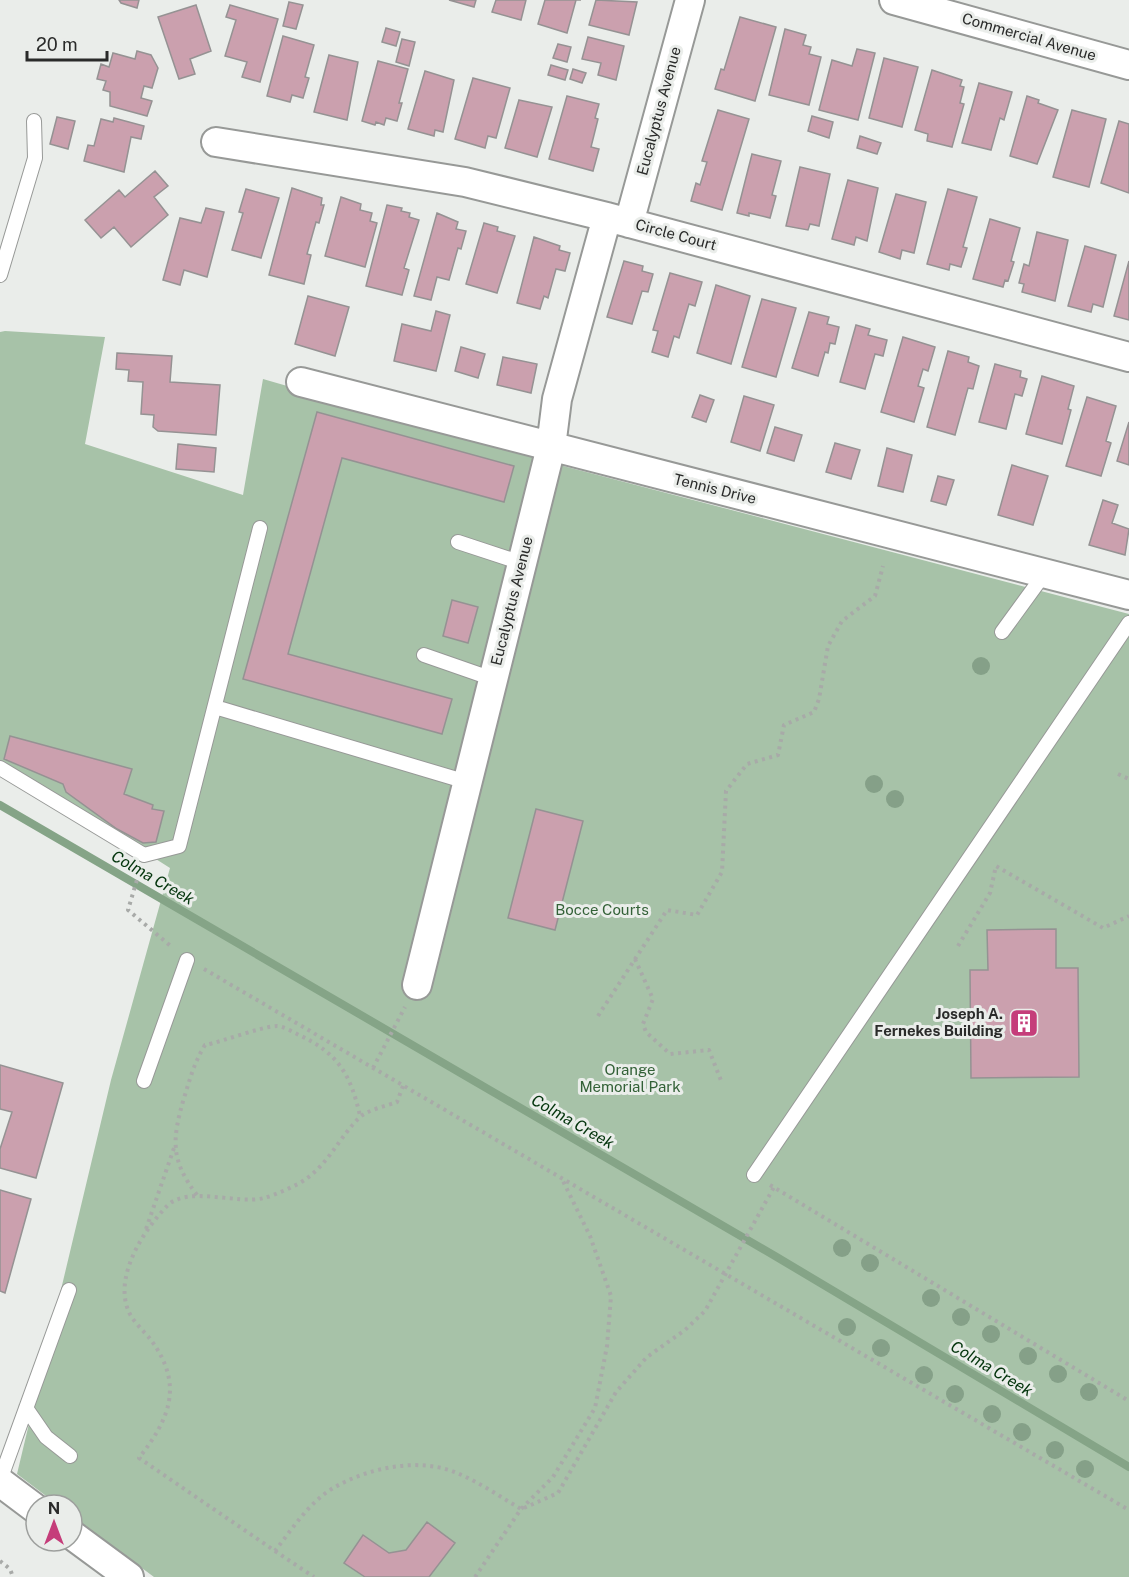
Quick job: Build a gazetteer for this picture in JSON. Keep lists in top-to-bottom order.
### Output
{
  "streets": {
    "street": [
      "Commercial Avenue",
      "Eucalyptus Avenue",
      "Circle Court",
      "Tennis Drive"
    ]
  },
  "crossings": [
    ["Eucalyptus Avenue", "Circle Court"],
    ["Eucalyptus Avenue", "Tennis Drive"]
  ],
  "water": ["Colma Creek"],
  "parks": ["Bocce Courts", "Orange Memorial Park"],
  "places": {
    "building": ["Joseph A. Fernekes Building"]
  },
  "scale_bar": "20 m",
  "north": "top"
}
